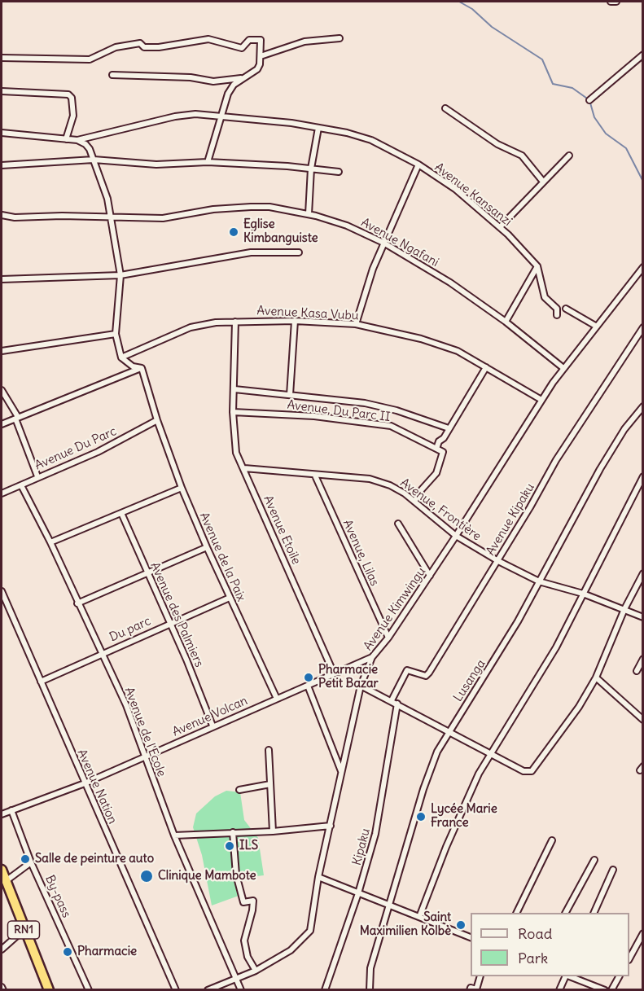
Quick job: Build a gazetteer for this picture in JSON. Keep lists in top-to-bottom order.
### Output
{
  "streets": {
    "highway": ["RN1"],
    "street": [
      "Avenue Kansanzi",
      "Avenue Ngafani",
      "Avenue Kasa Vubu",
      "Avenue, Du Parc II",
      "Avenue Du Parc",
      "Avenue, Frontière",
      "Avenue Kipaku",
      "Avenue Etoile",
      "Avenue, Lilas",
      "Avenue de la Paix",
      "Avenue Kimwingu",
      "Avenue des Palmiers",
      "Du parc",
      "Lusanga",
      "Avenue Volcan",
      "Avenue de l'Ecole",
      "Avenue Nation",
      "Kipaku",
      "By-pass"
    ]
  },
  "crossings": [
    ["Avenue Ngafani", "Avenue Kimwingu"],
    ["Avenue Kasa Vubu", "Avenue Etoile"],
    ["Avenue Kasa Vubu", "Avenue Kimwingu"],
    ["Avenue, Du Parc II", "Avenue Etoile"],
    ["Avenue Du Parc", "Avenue de la Paix"],
    ["Avenue Du Parc", "Avenue de l'Ecole"],
    ["Avenue, Frontière", "Avenue Kipaku"],
    ["Avenue, Frontière", "Avenue Etoile"],
    ["Avenue, Frontière", "Avenue, Lilas"],
    ["Avenue, Frontière", "Avenue Kimwingu"],
    ["Avenue, Frontière", "Lusanga"],
    ["Avenue Etoile", "Avenue Volcan"],
    ["Avenue, Lilas", "Avenue Kimwingu"],
    ["Avenue de la Paix", "Du parc"],
    ["Avenue de la Paix", "Avenue Volcan"],
    ["Avenue Kimwingu", "Avenue Volcan"],
    ["Avenue Kimwingu", "Avenue de l'Ecole"],
    ["Avenue des Palmiers", "Du parc"],
    ["Avenue des Palmiers", "Avenue Volcan"],
    ["Du parc", "Avenue de l'Ecole"],
    ["Du parc", "Avenue Nation"],
    ["Avenue Volcan", "Avenue de l'Ecole"],
    ["Avenue Volcan", "Avenue Nation"],
    ["Avenue Volcan", "By-pass"]
  ],
  "places": [
    "Eglise Kimbanguiste",
    "Pharmacie Petit Bazar",
    "Lycée Marie France",
    "ILS",
    "Salle de peinture auto",
    "Clinique Mambote",
    "Saint Maximilien Kolbè",
    "Pharmacie"
  ],
  "legend": ["Road", "Park"]
}
